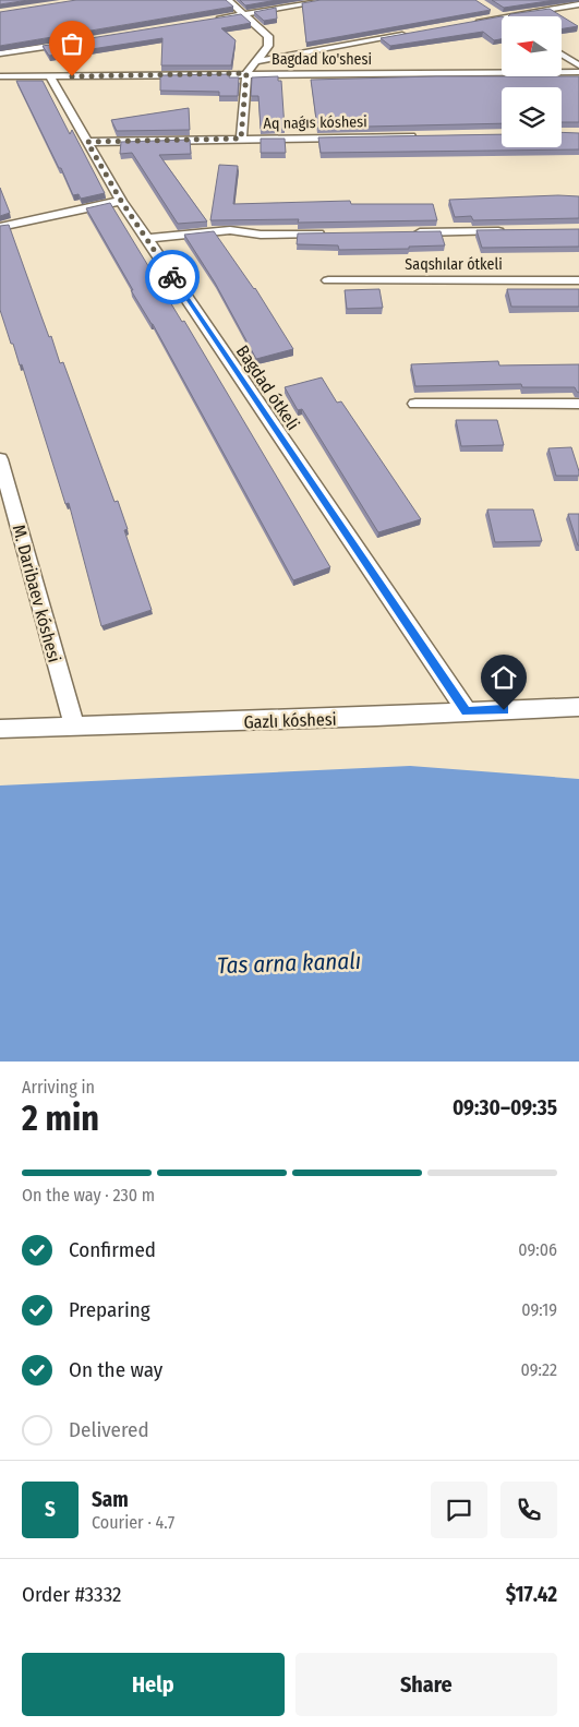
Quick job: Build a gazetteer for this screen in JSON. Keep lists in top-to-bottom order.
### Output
{
  "streets": {
    "street": [
      "Bagdad ko'shesi",
      "Aq naǵıs kóshesi",
      "Saqshılar ótkeli",
      "Bagdad ótkeli",
      "M. Daribaev kóshesi",
      "Gazlı kóshesi"
    ]
  },
  "crossings": [
    ["Bagdad ko'shesi", "Bagdad ótkeli"],
    ["Aq naǵıs kóshesi", "Bagdad ótkeli"],
    ["Bagdad ótkeli", "Gazlı kóshesi"],
    ["M. Daribaev kóshesi", "Gazlı kóshesi"]
  ],
  "water": ["Tas arna kanalı"],
  "north": "left",
  "page": {
    "heading": ["2 min", "Arriving in", "09:30–09:35"],
    "panel": [
      "Sam",
      "Courier · 4.7",
      "Order #3332",
      "$17.42"
    ],
    "bar": "On the way · 230 m",
    "list": [
      ["Confirmed", "09:06"],
      ["Preparing", "09:19"],
      ["On the way", "09:22"],
      "Delivered"
    ],
    "round": "S",
    "buttons": ["Help", "Share"]
  }
}
